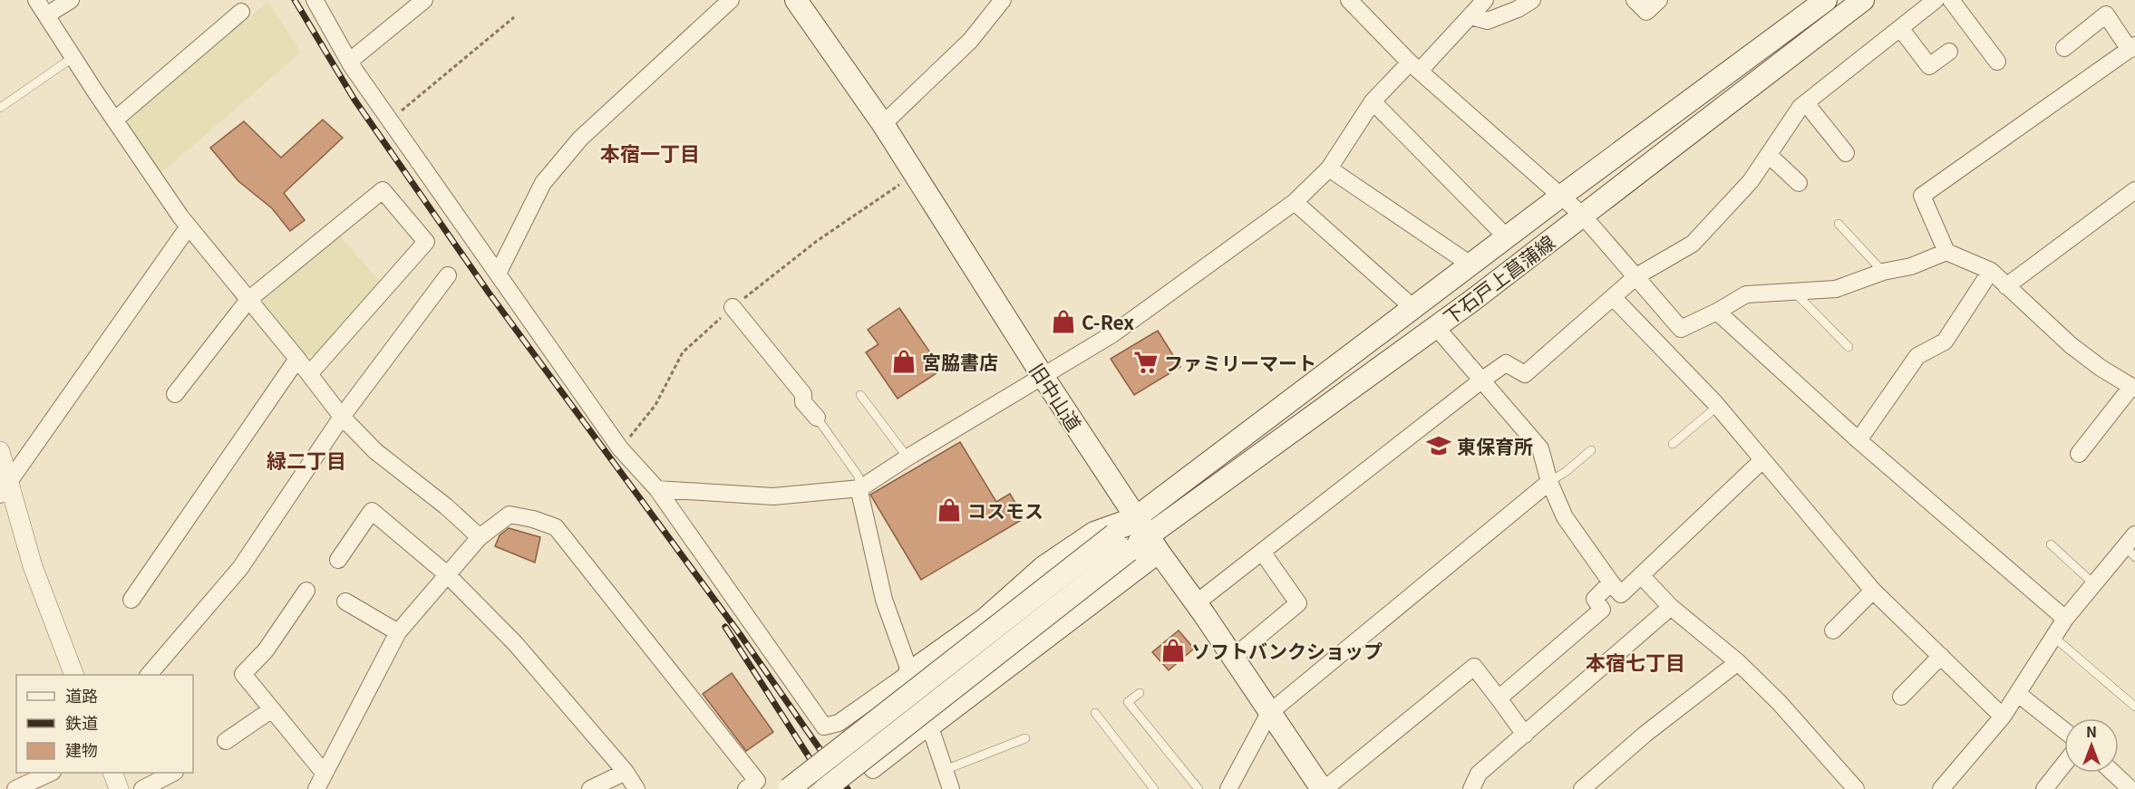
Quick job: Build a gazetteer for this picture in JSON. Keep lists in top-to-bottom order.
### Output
{
  "streets": {
    "main road": ["下石戸上菖蒲線", "旧中山道"]
  },
  "crossings": [
    ["下石戸上菖蒲線", "旧中山道"]
  ],
  "districts": ["本宿一丁目", "緑二丁目", "本宿七丁目"],
  "places": {
    "shop": [
      "C-Rex",
      "宮脇書店",
      "コスモス",
      "ソフトバンクショップ"
    ],
    "supermarket": ["ファミリーマート"],
    "school or university": ["東保育所"]
  },
  "legend": ["道路", "鉄道", "建物"],
  "north": "top"
}
